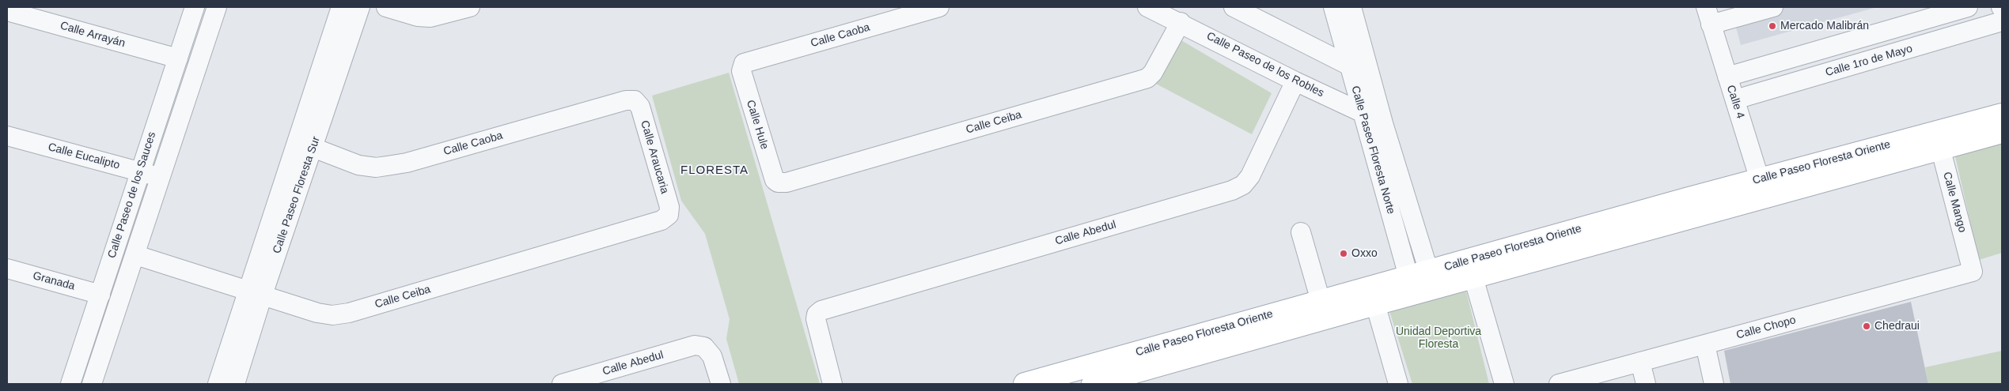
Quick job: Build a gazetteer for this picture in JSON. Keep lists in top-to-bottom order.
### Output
{
  "streets": {
    "main road": ["Calle Paseo Floresta Oriente"],
    "street": [
      "Calle Arrayán",
      "Calle Caoba",
      "Calle 1ro de Mayo",
      "Calle Paseo de los Robles",
      "Calle 4",
      "Calle Ceiba",
      "Calle Hule",
      "Calle Paseo Floresta Norte",
      "Calle Eucalipto",
      "Calle Araucaria",
      "Calle Paseo de los Sauces",
      "Calle Paseo Floresta Sur",
      "Calle Mango",
      "Calle Abedul",
      "Granada",
      "Calle Chopo"
    ]
  },
  "crossings": [
    ["Calle Arrayán", "Calle Paseo de los Sauces"],
    ["Calle Caoba", "Calle Hule"],
    ["Calle Caoba", "Calle Araucaria"],
    ["Calle Caoba", "Calle Paseo Floresta Sur"],
    ["Calle 1ro de Mayo", "Calle 4"],
    ["Calle Paseo de los Robles", "Calle Ceiba"],
    ["Calle Paseo de los Robles", "Calle Paseo Floresta Norte"],
    ["Calle Paseo de los Robles", "Calle Abedul"],
    ["Calle 4", "Calle Paseo Floresta Oriente"],
    ["Calle Ceiba", "Calle Hule"],
    ["Calle Ceiba", "Calle Araucaria"],
    ["Calle Ceiba", "Calle Paseo de los Sauces"],
    ["Calle Ceiba", "Calle Paseo Floresta Sur"],
    ["Calle Paseo Floresta Norte", "Calle Paseo Floresta Oriente"],
    ["Calle Eucalipto", "Calle Paseo de los Sauces"],
    ["Calle Paseo Floresta Oriente", "Calle Mango"],
    ["Calle Paseo de los Sauces", "Granada"],
    ["Calle Mango", "Calle Chopo"]
  ],
  "districts": ["FLORESTA"],
  "parks": ["Unidad Deportiva Floresta"],
  "places": ["Mercado Malibrán", "Oxxo", "Chedraui"]
}
